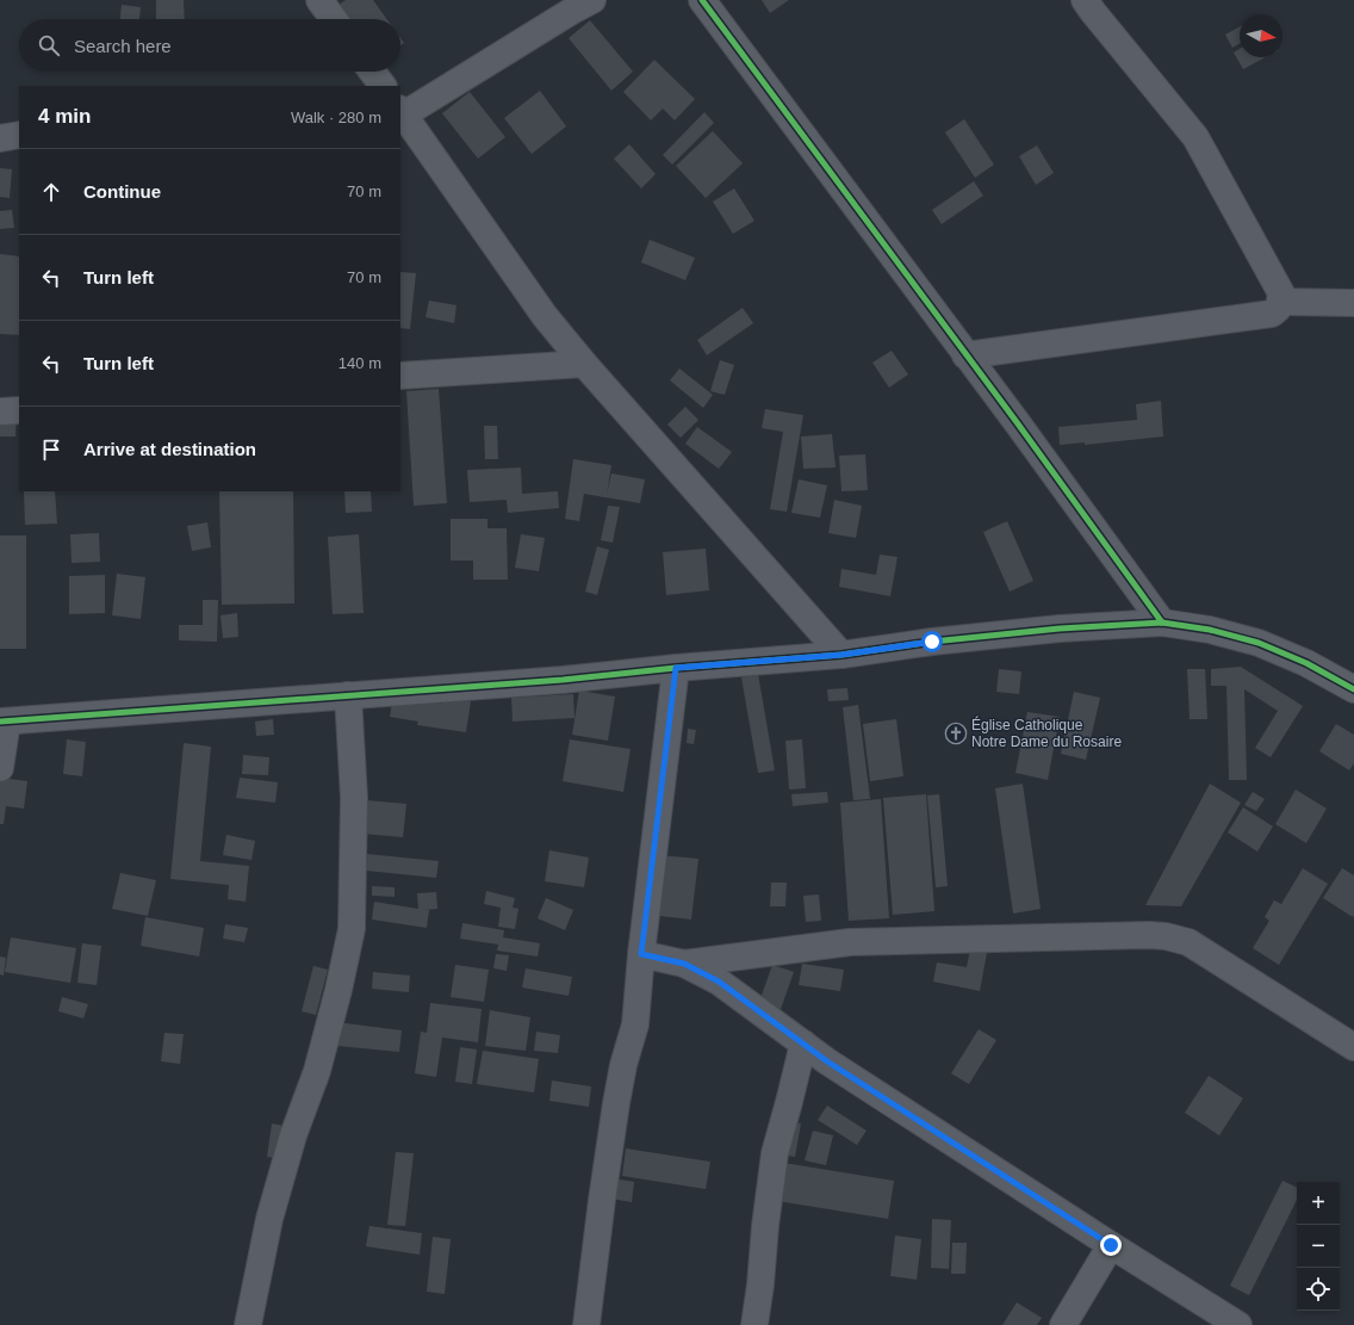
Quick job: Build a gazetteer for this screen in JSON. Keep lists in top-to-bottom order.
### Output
{
  "places": {
    "church": ["Église Catholique Notre Dame du Rosaire"]
  },
  "north": "right",
  "page": {
    "search": "Search here",
    "heading": ["4 min", "Walk · 280 m"],
    "list": [
      ["Continue", "70 m"],
      ["Turn left", "70 m"],
      ["Turn left", "140 m"],
      "Arrive at destination"
    ],
    "map_buttons": ["+", "−"]
  }
}
